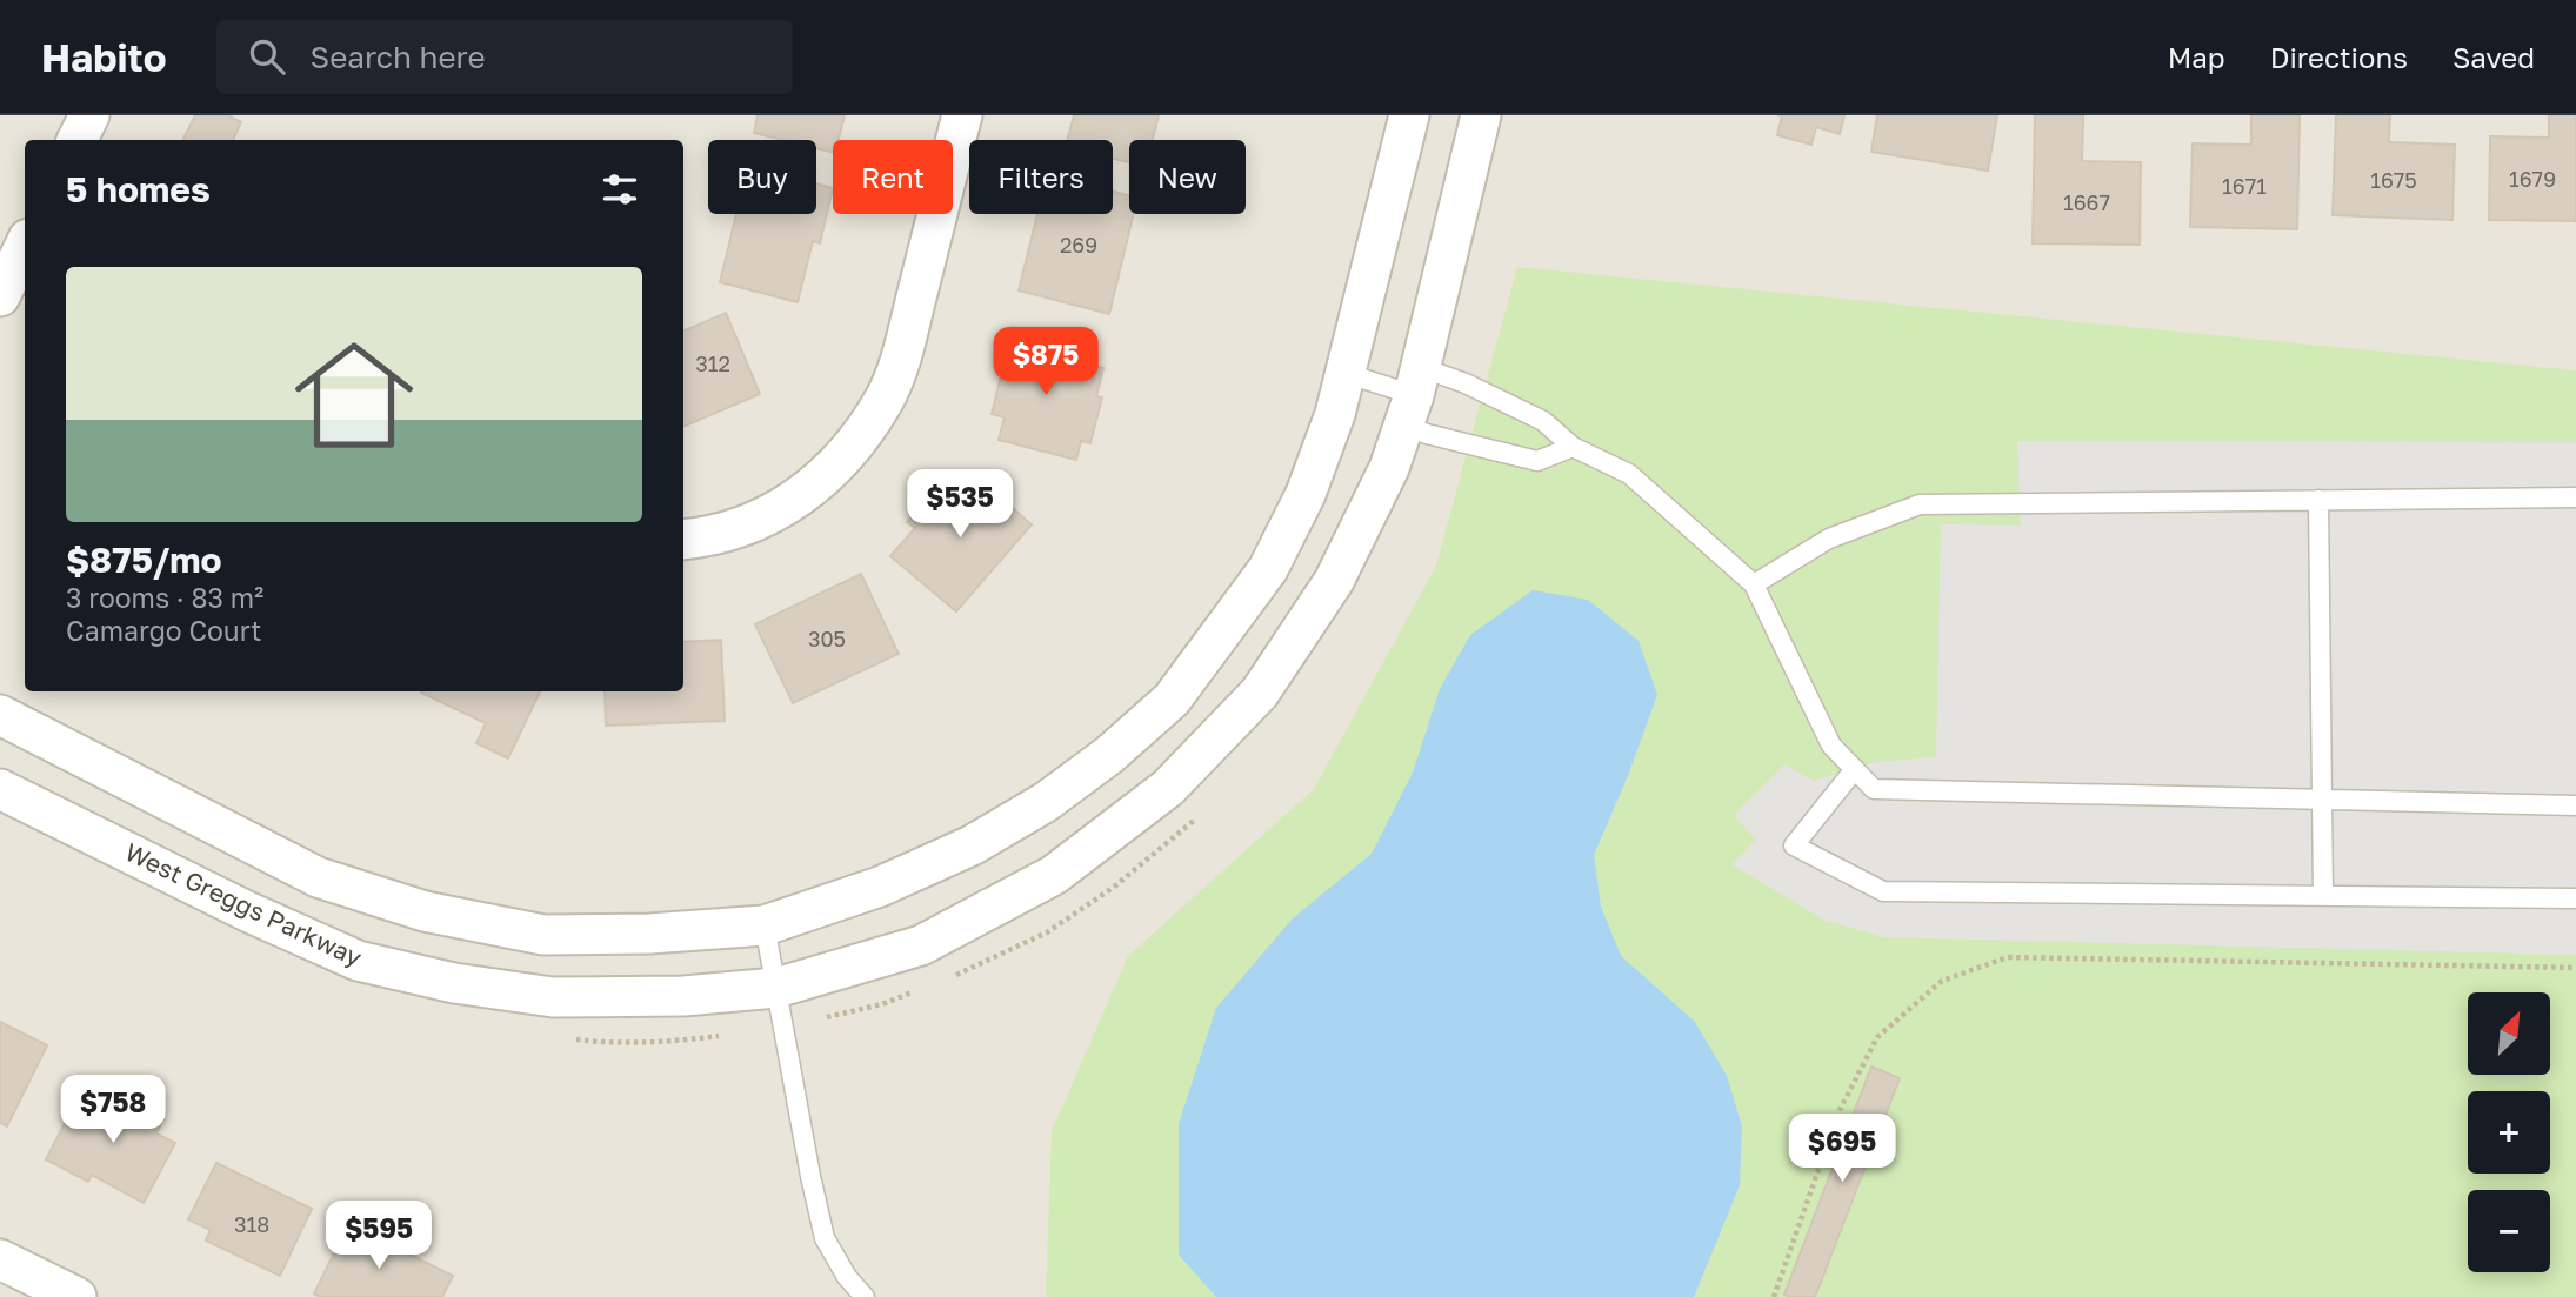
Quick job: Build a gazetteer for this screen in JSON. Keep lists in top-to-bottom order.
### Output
{
  "streets": {
    "street": ["West Greggs Parkway"]
  },
  "house_numbers": [
    "1679",
    "1675",
    "1671",
    "1667",
    "269",
    "312",
    "305",
    "318"
  ],
  "north": "top right",
  "page": {
    "header": "Habito",
    "search": "Search here",
    "nav": ["Map", "Directions", "Saved"],
    "chip": [
      "Buy",
      "Rent",
      "Filters",
      "New"
    ],
    "heading": "5 homes",
    "list": [
      {
        "name": "$875/mo",
        "note": "3 rooms · 83 m² · Camargo Court"
      }
    ],
    "price": [
      "$875",
      "$535",
      "$758",
      "$695",
      "$595"
    ],
    "map_buttons": ["+", "−"]
  }
}
